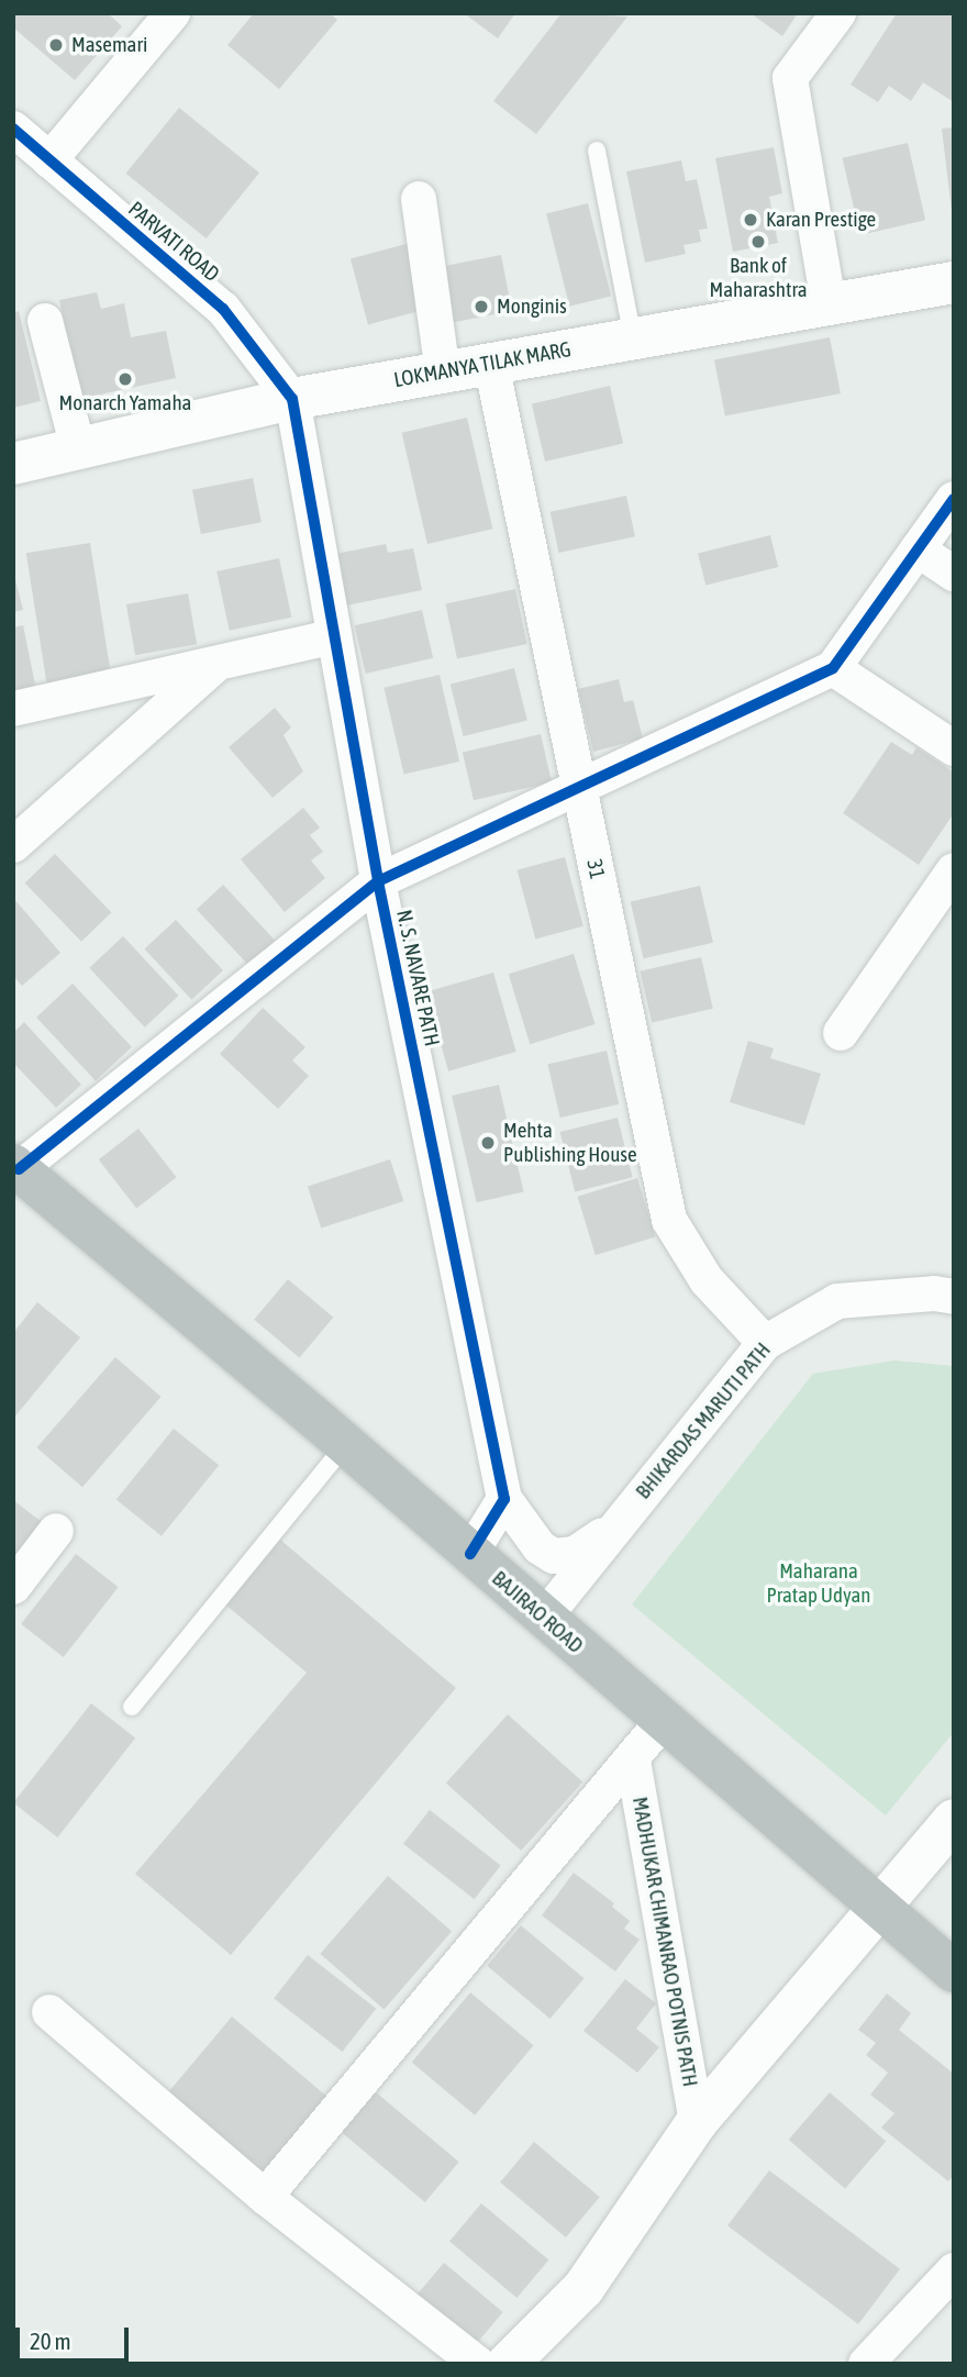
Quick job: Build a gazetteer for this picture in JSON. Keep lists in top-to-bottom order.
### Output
{
  "streets": {
    "highway": ["BAJIRAO ROAD"],
    "main road": ["LOKMANYA TILAK MARG", "MADHUKAR CHIMANRAO POTNIS PATH"],
    "street": [
      "PARVATI ROAD",
      "31",
      "N. S. NAVARE PATH",
      "BHIKARDAS MARUTI PATH"
    ]
  },
  "crossings": [
    ["PARVATI ROAD", "LOKMANYA TILAK MARG"],
    ["PARVATI ROAD", "N. S. NAVARE PATH"],
    ["LOKMANYA TILAK MARG", "31"],
    ["LOKMANYA TILAK MARG", "N. S. NAVARE PATH"],
    ["31", "BHIKARDAS MARUTI PATH"],
    ["N. S. NAVARE PATH", "BHIKARDAS MARUTI PATH"],
    ["BHIKARDAS MARUTI PATH", "BAJIRAO ROAD"],
    ["BAJIRAO ROAD", "MADHUKAR CHIMANRAO POTNIS PATH"]
  ],
  "parks": ["Maharana Pratap Udyan"],
  "places": [
    "Masemari",
    "Karan Prestige",
    "Bank of Maharashtra",
    "Monginis",
    "Monarch Yamaha",
    "Mehta Publishing House"
  ],
  "scale_bar": "20 m"
}
